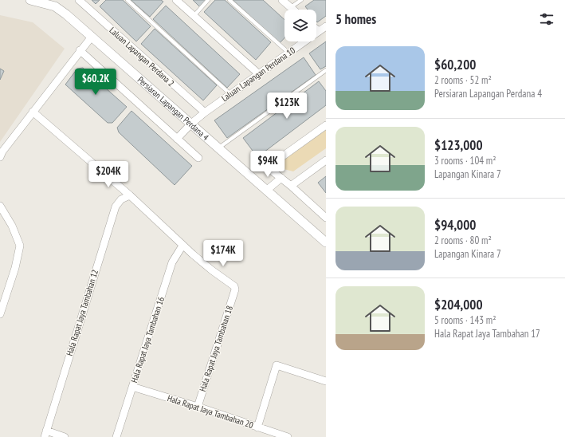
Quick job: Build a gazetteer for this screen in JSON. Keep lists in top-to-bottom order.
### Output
{
  "streets": {
    "street": [
      "Laluan Lapangan Perdana 2",
      "Laluan Lapangan Perdana 10",
      "Persiaran Lapangan Perdana 4",
      "Hala Rapat Jaya Tambahan 12",
      "Hala Rapat Jaya Tambahan 16",
      "Hala Rapat Jaya Tambahan 18",
      "Hala Rapat Jaya Tambahan 20"
    ]
  },
  "crossings": [
    ["Laluan Lapangan Perdana 2", "Laluan Lapangan Perdana 10"],
    ["Laluan Lapangan Perdana 10", "Persiaran Lapangan Perdana 4"],
    ["Hala Rapat Jaya Tambahan 16", "Hala Rapat Jaya Tambahan 18"],
    ["Hala Rapat Jaya Tambahan 16", "Hala Rapat Jaya Tambahan 20"],
    ["Hala Rapat Jaya Tambahan 18", "Hala Rapat Jaya Tambahan 20"]
  ],
  "page": {
    "heading": "5 homes",
    "list": [
      {
        "name": "$60,200",
        "note": "2 rooms · 52 m² · Persiaran Lapangan Perdana 4"
      },
      {
        "name": "$123,000",
        "note": "3 rooms · 104 m² · Lapangan Kinara 7"
      },
      {
        "name": "$94,000",
        "note": "2 rooms · 80 m² · Lapangan Kinara 7"
      },
      {
        "name": "$204,000",
        "note": "5 rooms · 143 m² · Hala Rapat Jaya Tambahan 17"
      }
    ],
    "price": [
      "$60.2K",
      "$123K",
      "$94K",
      "$204K",
      "$174K"
    ]
  }
}
